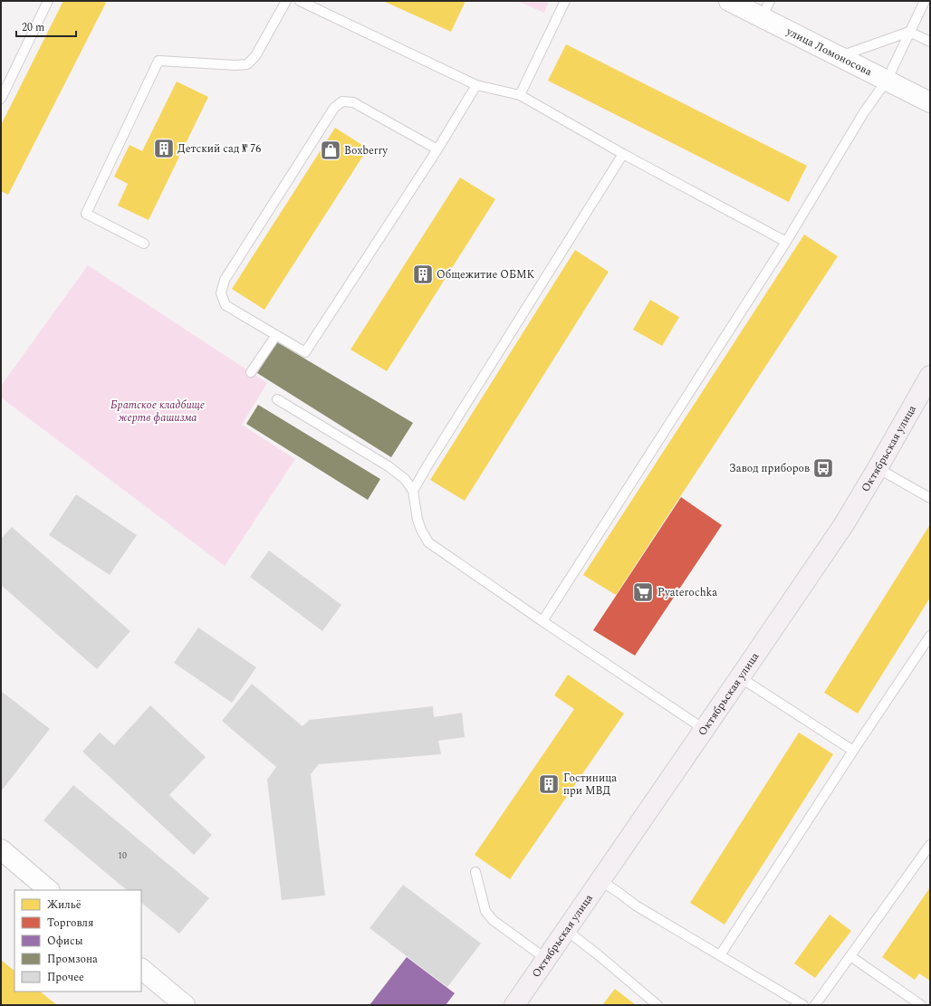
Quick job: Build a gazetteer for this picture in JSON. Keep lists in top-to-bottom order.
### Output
{
  "streets": {
    "main road": ["Октябрьская улица"],
    "street": ["улица Ломоносова"]
  },
  "parks": ["Братское кладбище жертв фашизма"],
  "places": {
    "building": ["Детский сад № 76", "Общежитие ОБМК", "Гостиница при МВД"],
    "shop": ["Boxberry"],
    "bus stop": ["Завод приборов"],
    "supermarket": ["Pyaterochka"]
  },
  "house_numbers": ["10"],
  "legend": [
    "Жильё",
    "Торговля",
    "Офисы",
    "Промзона",
    "Прочее"
  ],
  "scale_bar": "20 m"
}
